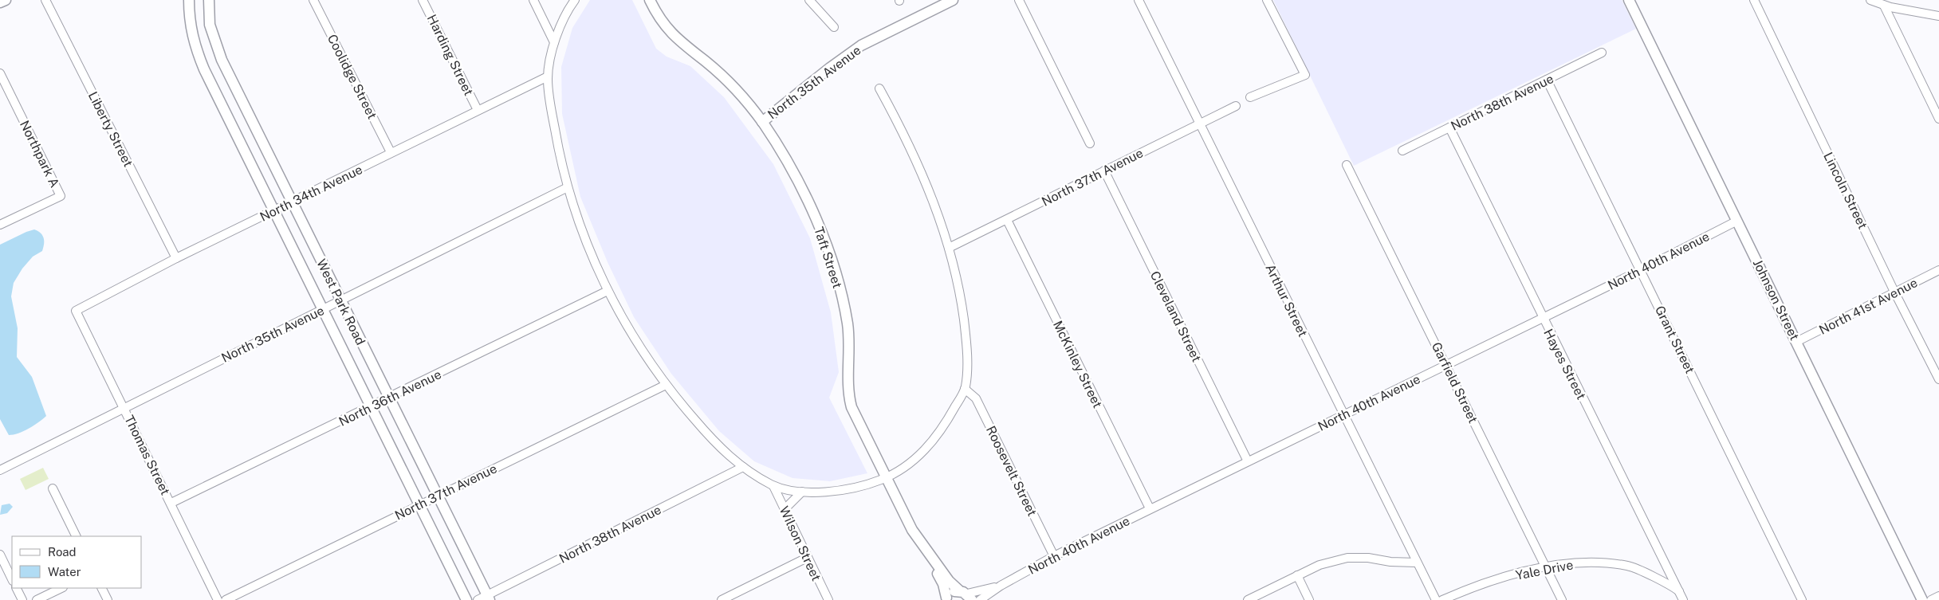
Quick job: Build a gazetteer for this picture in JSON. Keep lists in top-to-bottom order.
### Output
{
  "streets": {
    "street": [
      "Harding Street",
      "Coolidge Street",
      "North 35th Avenue",
      "North 38th Avenue",
      "Liberty Street",
      "Northpark A",
      "North 37th Avenue",
      "Lincoln Street",
      "North 34th Avenue",
      "Taft Street",
      "North 40th Avenue",
      "Johnson Street",
      "Arthur Street",
      "West Park Road",
      "North 41st Avenue",
      "Cleveland Street",
      "Grant Street",
      "McKinley Street",
      "Hayes Street",
      "Garfield Street",
      "North 36th Avenue",
      "Thomas Street",
      "Roosevelt Street",
      "Wilson Street",
      "Yale Drive"
    ]
  },
  "crossings": [
    ["Harding Street", "North 34th Avenue"],
    ["Coolidge Street", "North 34th Avenue"],
    ["North 35th Avenue", "Taft Street"],
    ["North 35th Avenue", "West Park Road"],
    ["North 35th Avenue", "Thomas Street"],
    ["North 38th Avenue", "West Park Road"],
    ["North 38th Avenue", "Grant Street"],
    ["North 38th Avenue", "Hayes Street"],
    ["Liberty Street", "North 34th Avenue"],
    ["North 37th Avenue", "Arthur Street"],
    ["North 37th Avenue", "West Park Road"],
    ["North 37th Avenue", "Cleveland Street"],
    ["North 37th Avenue", "McKinley Street"],
    ["Lincoln Street", "North 41st Avenue"],
    ["North 34th Avenue", "West Park Road"],
    ["North 34th Avenue", "Thomas Street"],
    ["Taft Street", "North 40th Avenue"],
    ["North 40th Avenue", "Johnson Street"],
    ["North 40th Avenue", "Arthur Street"],
    ["North 40th Avenue", "Cleveland Street"],
    ["North 40th Avenue", "Grant Street"],
    ["North 40th Avenue", "McKinley Street"],
    ["North 40th Avenue", "Hayes Street"],
    ["North 40th Avenue", "Garfield Street"],
    ["North 40th Avenue", "Roosevelt Street"],
    ["Johnson Street", "North 41st Avenue"],
    ["West Park Road", "North 36th Avenue"],
    ["Hayes Street", "Yale Drive"],
    ["Garfield Street", "Yale Drive"],
    ["North 36th Avenue", "Thomas Street"]
  ],
  "legend": ["Road", "Water"]
}
